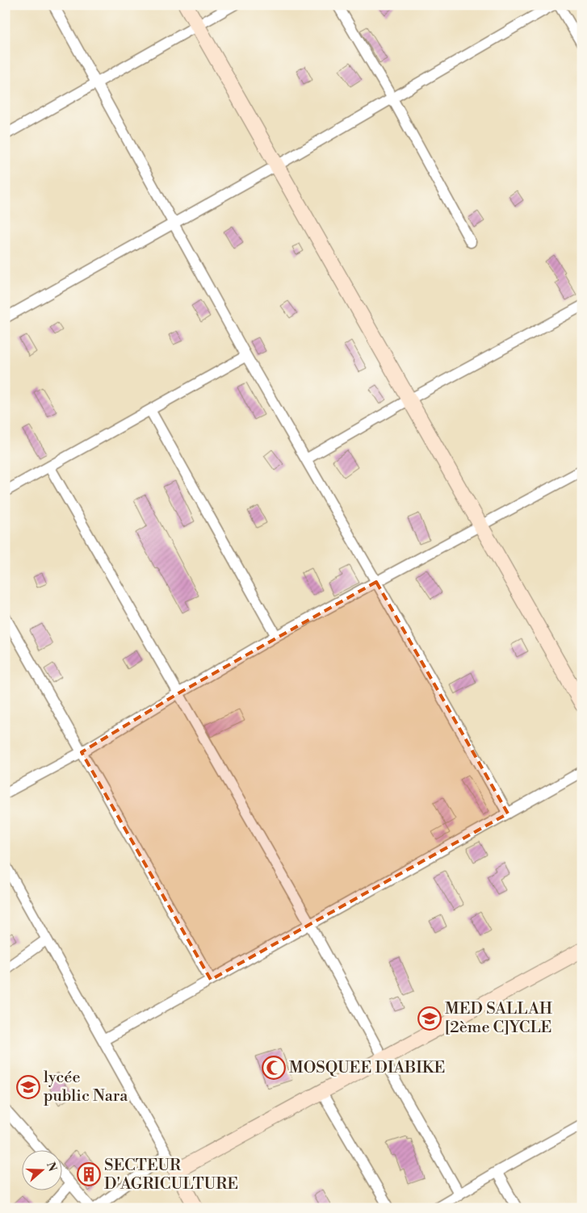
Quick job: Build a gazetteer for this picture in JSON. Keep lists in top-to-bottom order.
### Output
{
  "places": {
    "school or university": ["MED SALLAH [2ème C]YCLE", "lycée public Nara"],
    "mosque": ["MOSQUEE DIABIKE"],
    "building": ["SECTEUR D'AGRICULTURE"]
  },
  "north": "right"
}
